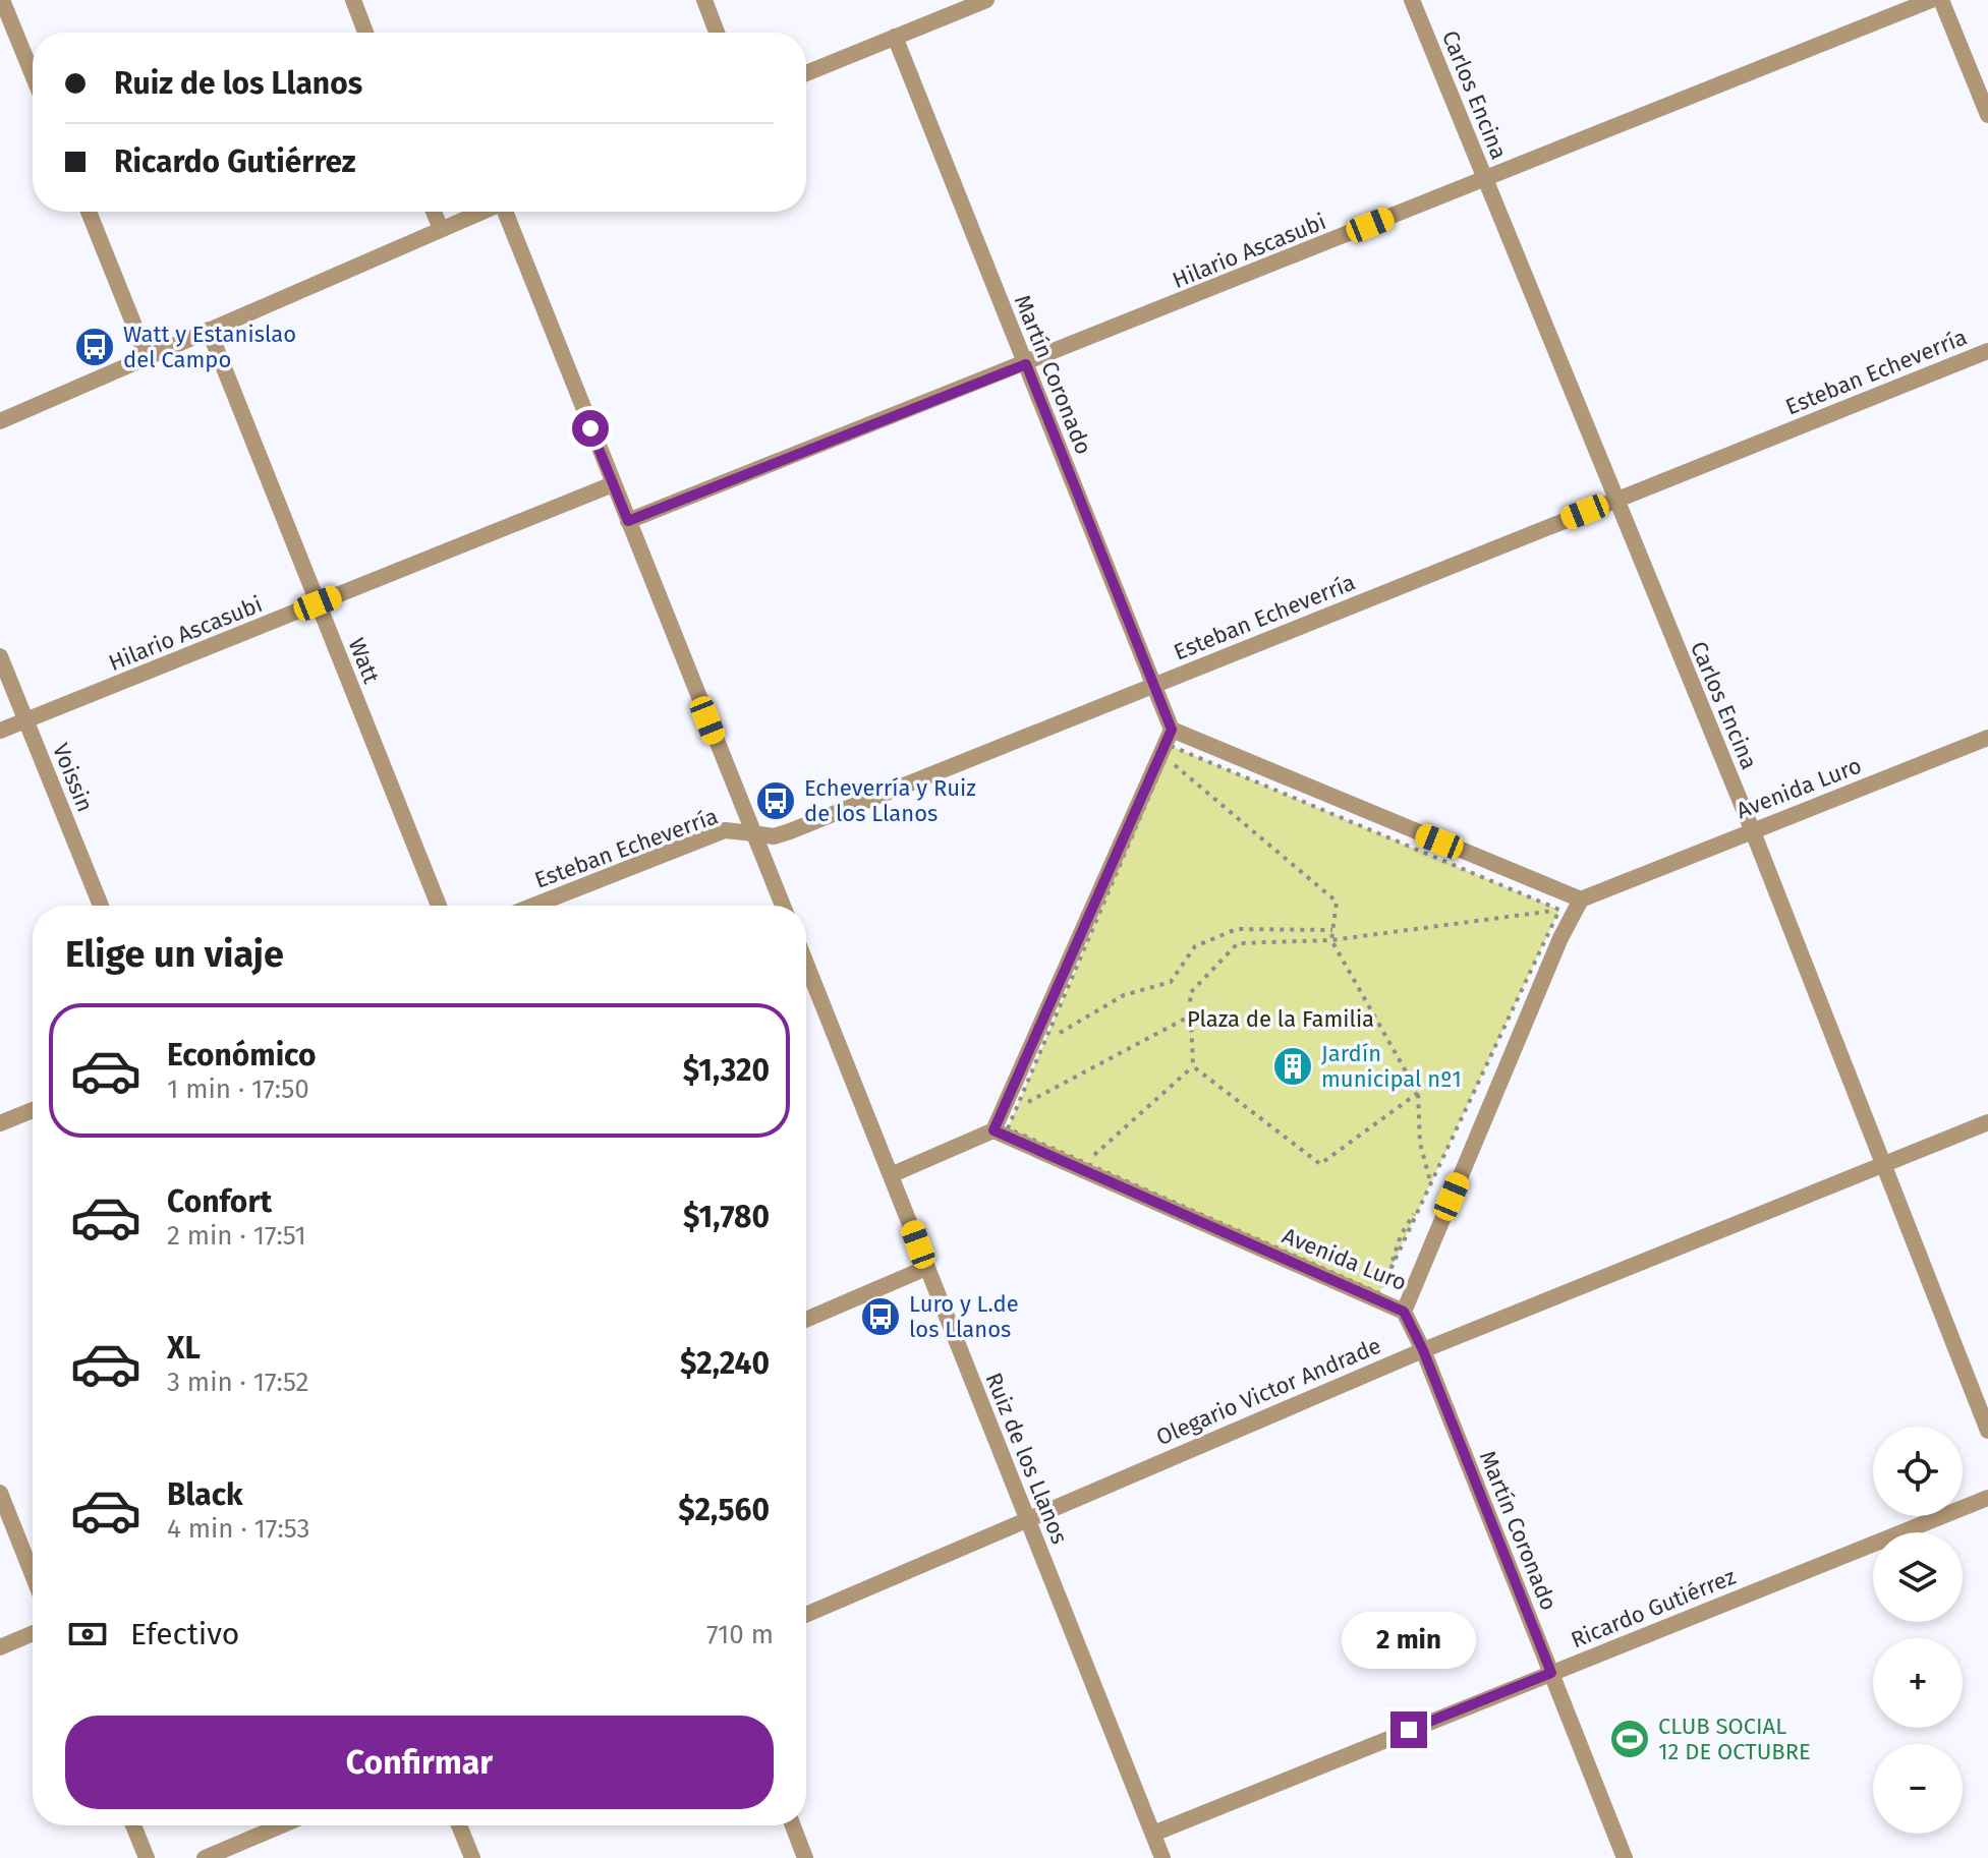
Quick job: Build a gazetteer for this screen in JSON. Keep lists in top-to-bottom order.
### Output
{
  "streets": {
    "street": [
      "Carlos Encina",
      "Hilario Ascasubi",
      "Esteban Echeverría",
      "Martín Coronado",
      "Watt",
      "Voissin",
      "Avenida Luro",
      "Olegario Victor Andrade",
      "Ruiz de los Llanos",
      "Ricardo Gutiérrez"
    ]
  },
  "crossings": [
    ["Carlos Encina", "Hilario Ascasubi"],
    ["Carlos Encina", "Esteban Echeverría"],
    ["Carlos Encina", "Avenida Luro"],
    ["Carlos Encina", "Olegario Victor Andrade"],
    ["Hilario Ascasubi", "Martín Coronado"],
    ["Hilario Ascasubi", "Watt"],
    ["Hilario Ascasubi", "Voissin"],
    ["Esteban Echeverría", "Martín Coronado"],
    ["Martín Coronado", "Avenida Luro"],
    ["Martín Coronado", "Olegario Victor Andrade"],
    ["Martín Coronado", "Ricardo Gutiérrez"],
    ["Olegario Victor Andrade", "Ruiz de los Llanos"],
    ["Ruiz de los Llanos", "Ricardo Gutiérrez"]
  ],
  "parks": ["Plaza de la Familia"],
  "places": {
    "bus stop": ["Watt y Estanislao del Campo", "Echeverría y Ruiz de los Llanos", "Luro y L.de los Llanos"],
    "building": ["Jardín municipal nº1"],
    "sports": ["CLUB SOCIAL 12 DE OCTUBRE"]
  },
  "page": {
    "banner": ["Ruiz de los Llanos", "Ricardo Gutiérrez"],
    "heading": "Elige un viaje",
    "list": [
      {
        "name": "Económico",
        "note": "1 min · 17:50",
        "value": "$1,320"
      },
      {
        "name": "Confort",
        "note": "2 min · 17:51",
        "value": "$1,780"
      },
      {
        "name": "XL",
        "note": "3 min · 17:52",
        "value": "$2,240"
      },
      {
        "name": "Black",
        "note": "4 min · 17:53",
        "value": "$2,560"
      }
    ],
    "map_buttons": ["+", "−"],
    "pay": ["Efectivo", "710 m"],
    "bubble": "2 min",
    "buttons": "Confirmar"
  }
}
